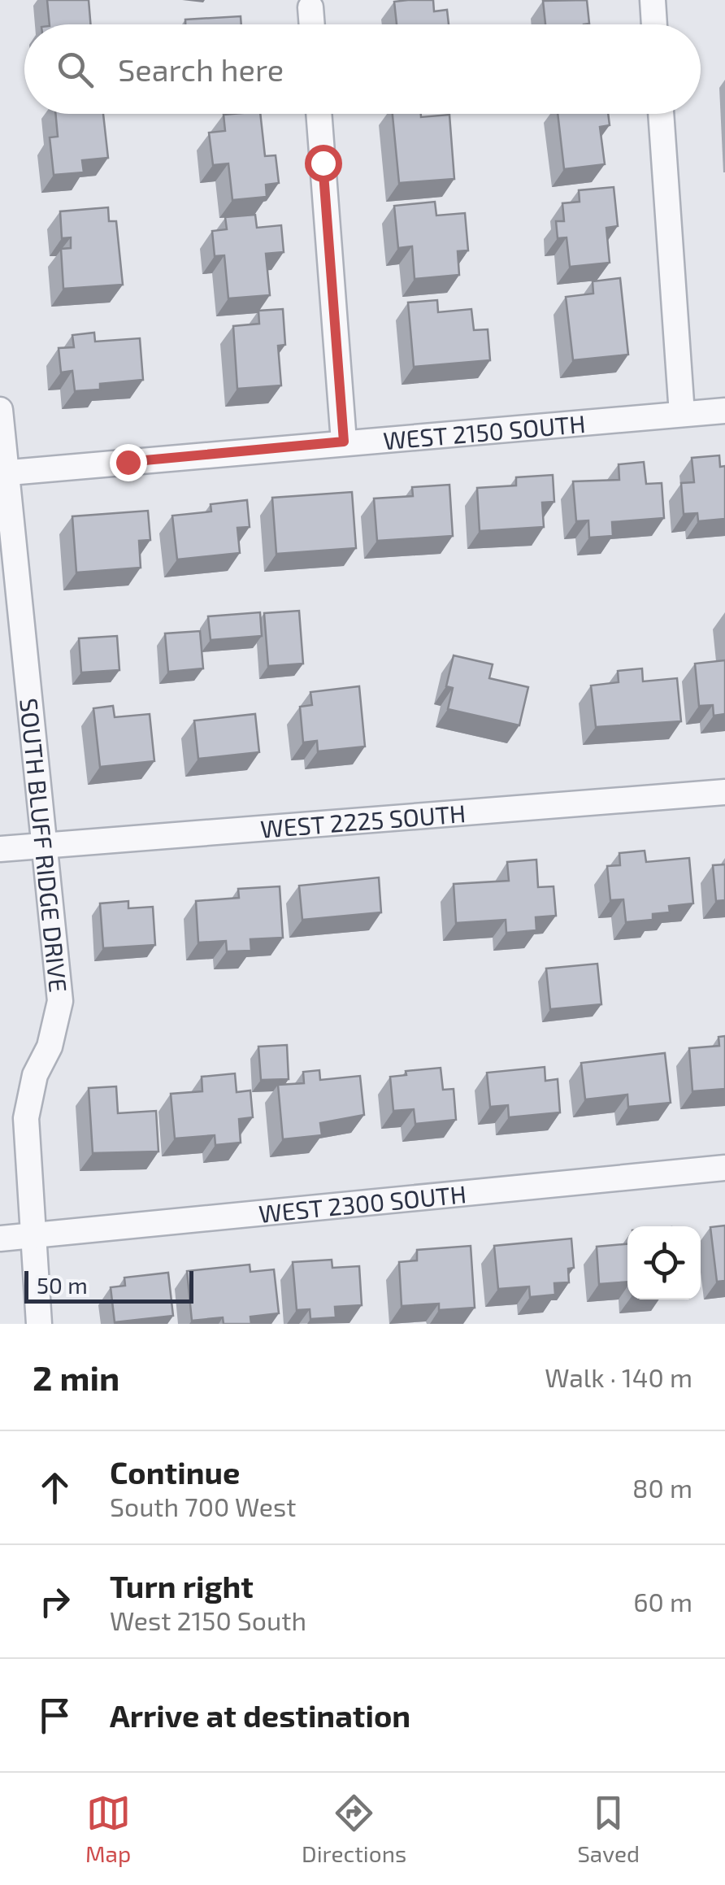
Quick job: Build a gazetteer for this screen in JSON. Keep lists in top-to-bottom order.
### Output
{
  "streets": {
    "street": [
      "WEST 2150 SOUTH",
      "WEST 2225 SOUTH",
      "SOUTH BLUFF RIDGE DRIVE",
      "WEST 2300 SOUTH"
    ]
  },
  "crossings": [
    ["WEST 2150 SOUTH", "SOUTH BLUFF RIDGE DRIVE"],
    ["WEST 2225 SOUTH", "SOUTH BLUFF RIDGE DRIVE"],
    ["SOUTH BLUFF RIDGE DRIVE", "WEST 2300 SOUTH"]
  ],
  "scale_bar": "50 m",
  "page": {
    "search": "Search here",
    "scale": "50 m",
    "heading": ["2 min", "Walk · 140 m"],
    "list": [
      ["Continue", "South 700 West", "80 m"],
      ["Turn right", "West 2150 South", "60 m"],
      "Arrive at destination"
    ],
    "nav": ["Map", "Directions", "Saved"]
  }
}
